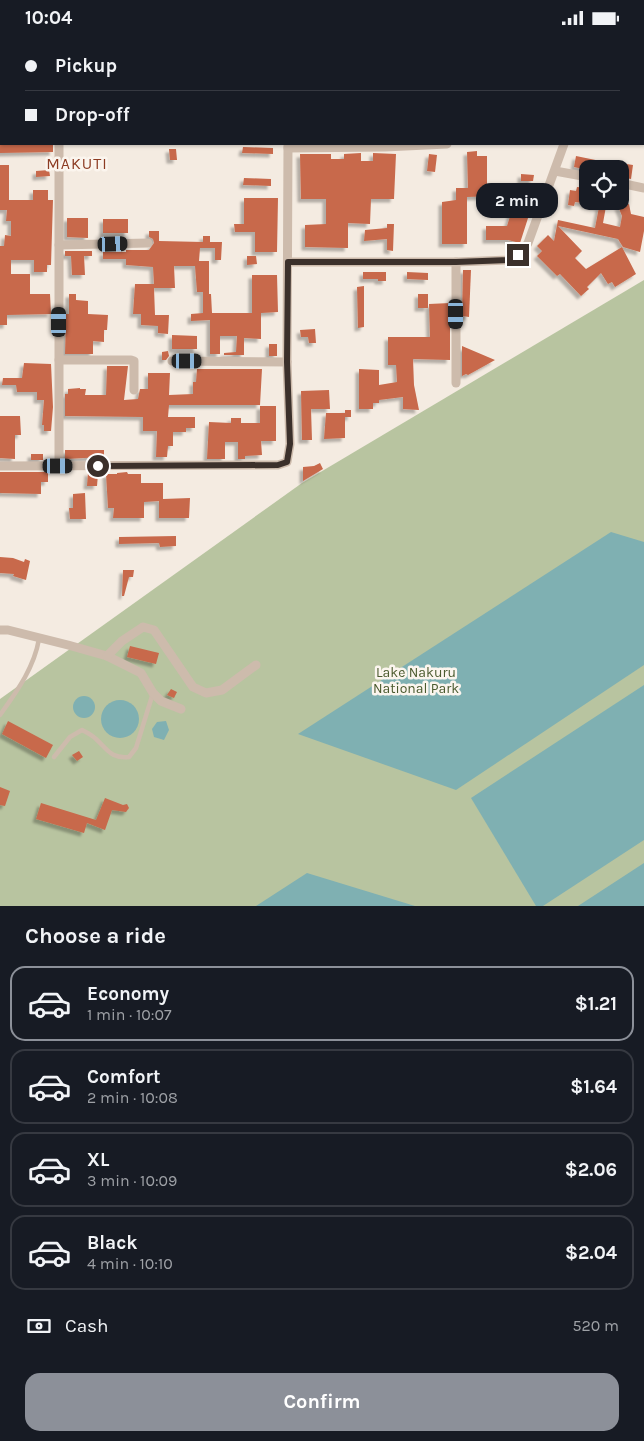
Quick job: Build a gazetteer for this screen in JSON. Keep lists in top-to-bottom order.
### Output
{
  "districts": ["MAKUTI"],
  "parks": ["Lake Nakuru National Park"],
  "page": {
    "status": "10:04",
    "banner": ["Pickup", "Drop-off"],
    "bubble": "2 min",
    "heading": "Choose a ride",
    "list": [
      {
        "name": "Economy",
        "note": "1 min · 10:07",
        "value": "$1.21"
      },
      {
        "name": "Comfort",
        "note": "2 min · 10:08",
        "value": "$1.64"
      },
      {
        "name": "XL",
        "note": "3 min · 10:09",
        "value": "$2.06"
      },
      {
        "name": "Black",
        "note": "4 min · 10:10",
        "value": "$2.04"
      }
    ],
    "pay": ["Cash", "520 m"],
    "buttons": "Confirm"
  }
}
